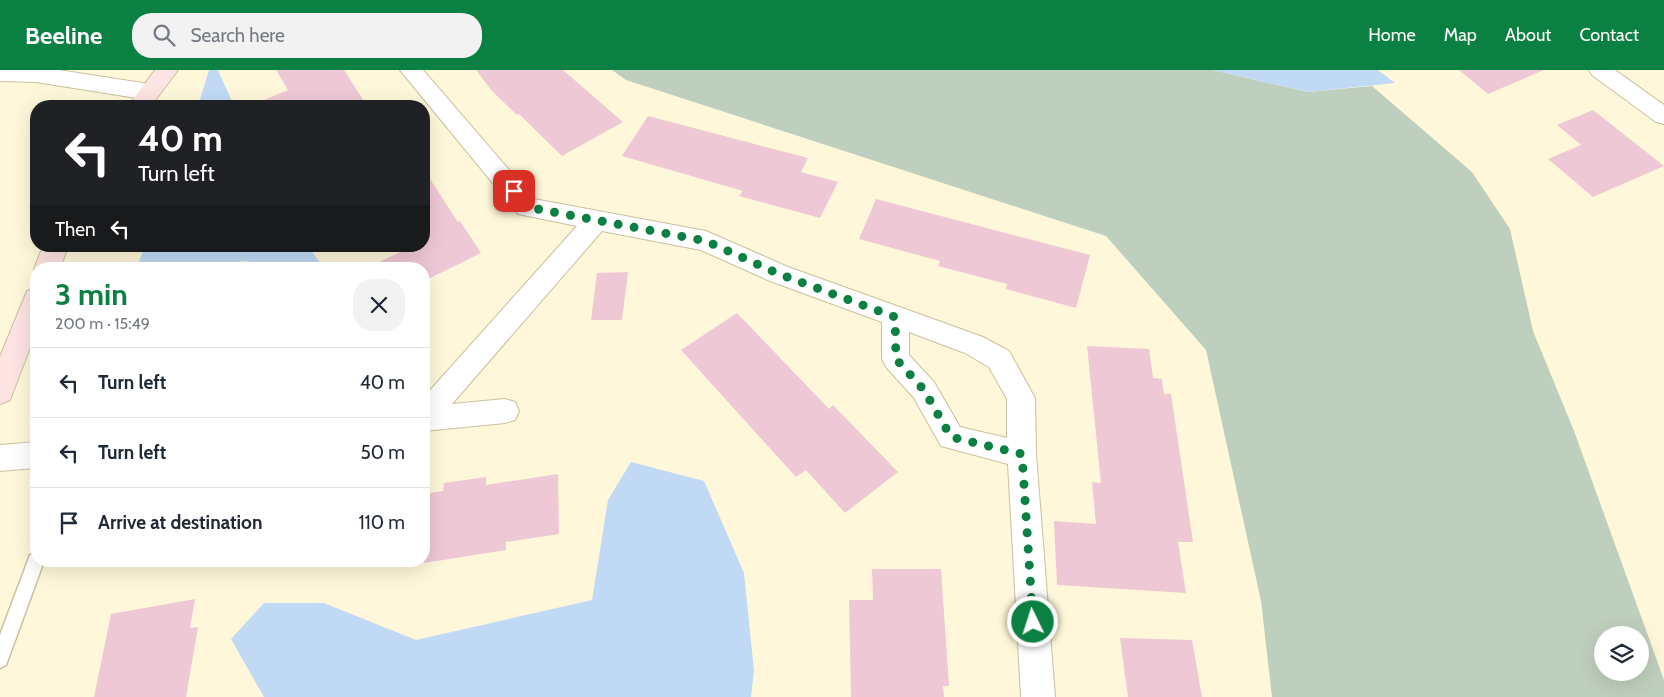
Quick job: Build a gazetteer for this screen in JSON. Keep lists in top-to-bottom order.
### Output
{
  "page": {
    "header": "Beeline",
    "search": "Search here",
    "nav": [
      "Home",
      "Map",
      "About",
      "Contact"
    ],
    "turn": ["40 m", "Turn left"],
    "then": "Then",
    "heading": ["3 min", "200 m · 15:49"],
    "list": [
      {
        "name": "Turn left",
        "value": "40 m"
      },
      {
        "name": "Turn left",
        "value": "50 m"
      },
      {
        "name": "Arrive at destination",
        "value": "110 m"
      }
    ]
  }
}
